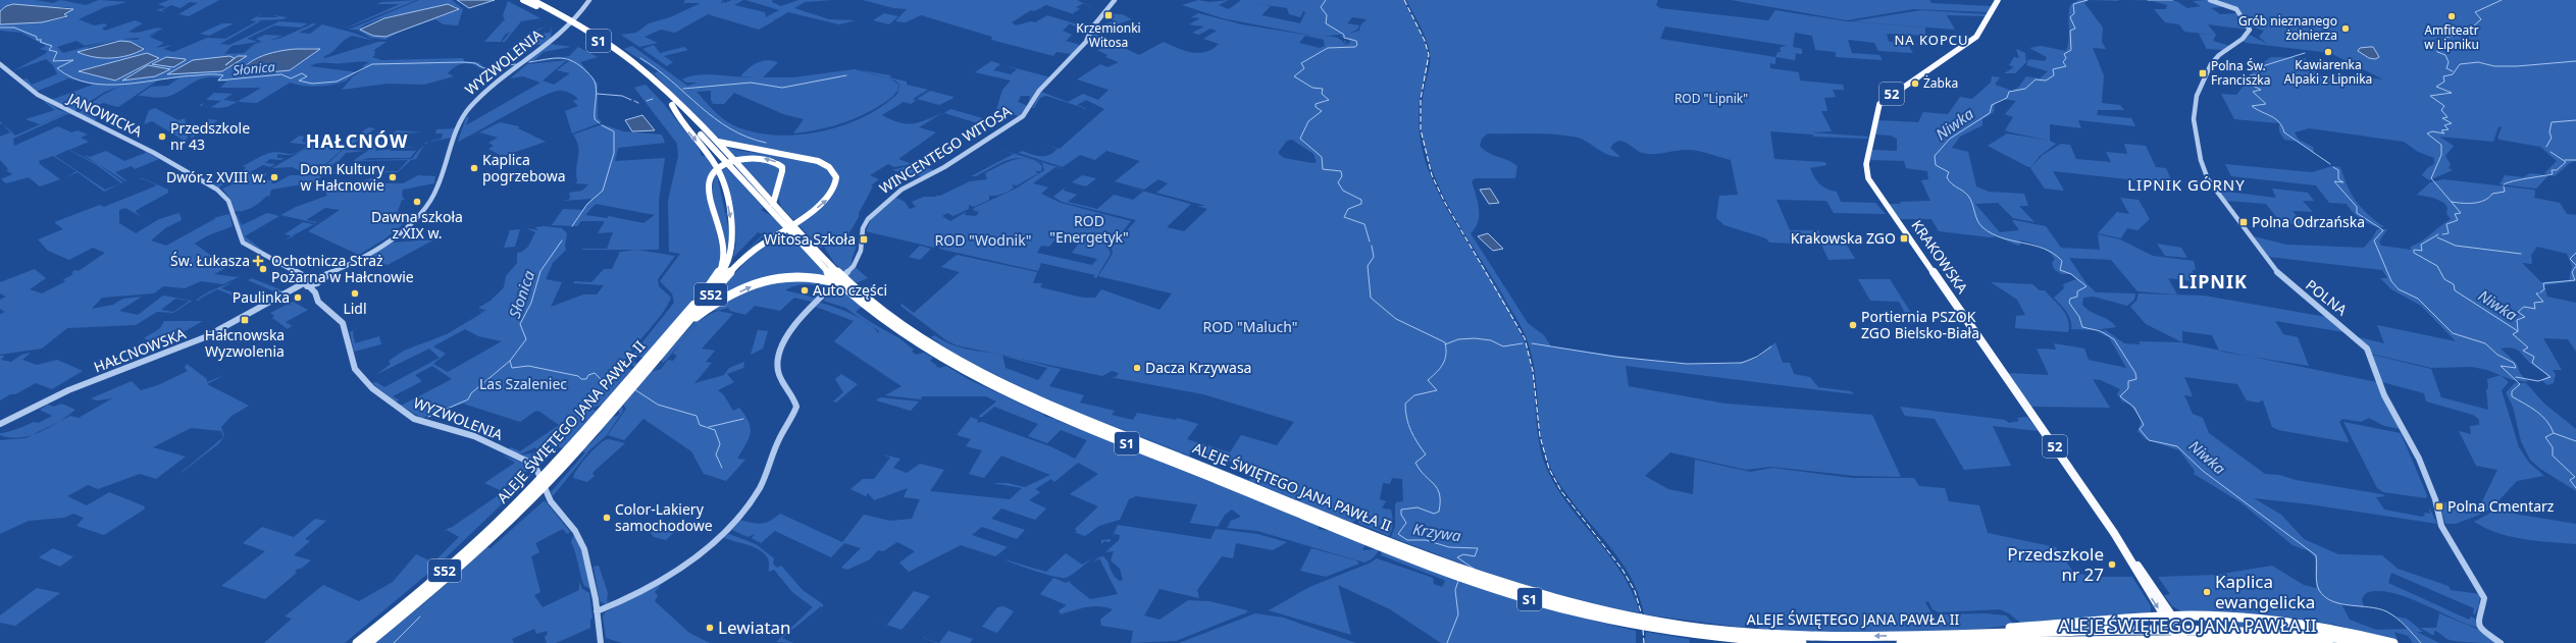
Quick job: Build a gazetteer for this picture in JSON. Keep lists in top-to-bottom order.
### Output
{
  "streets": {
    "highway": ["S1", "S52", "ALEJE ŚWIĘTEGO JANA PAWŁA II"],
    "main road": ["52", "KRAKOWSKA"],
    "street": [
      "WYZWOLENIA",
      "JANOWICKA",
      "WINCENTEGO WITOSA",
      "POLNA",
      "HAŁCNOWSKA"
    ]
  },
  "crossings": [
    ["S1", "S52"],
    ["S1", "ALEJE ŚWIĘTEGO JANA PAWŁA II"],
    ["WYZWOLENIA", "JANOWICKA"],
    ["WYZWOLENIA", "WINCENTEGO WITOSA"],
    ["WYZWOLENIA", "HAŁCNOWSKA"],
    ["JANOWICKA", "HAŁCNOWSKA"],
    ["S52", "ALEJE ŚWIĘTEGO JANA PAWŁA II"]
  ],
  "districts": [
    "NA KOPCU",
    "HAŁCNÓW",
    "LIPNIK GÓRNY",
    "LIPNIK"
  ],
  "water": ["Słonica", "Niwka", "Krzywa"],
  "parks": [
    "ROD \"Lipnik\"",
    "ROD \"Energetyk\"",
    "ROD \"Wodnik\"",
    "ROD \"Maluch\"",
    "Las Szaleniec"
  ],
  "places": {
    "transit": [
      "Krzemionki Witosa",
      "Polna Św. Franciszka",
      "Polna Odrzańska",
      "Krakowska ZGO",
      "Witosa Szkoła",
      "Hałcnowska Wyzwolenia",
      "Polna Cmentarz"
    ],
    "other": [
      "Amfiteatr w Lipniku",
      "Grób nieznanego żołnierza",
      "Kawiarenka Alpaki z Lipnika",
      "Żabka",
      "Przedszkole nr 43",
      "Kaplica pogrzebowa",
      "Dwór z XVIII w.",
      "Dom Kultury w Hałcnowie",
      "Dawna szkoła z XIX w.",
      "Ochotnicza Straż Pożarna w Hałcnowie",
      "Auto części",
      "Lidl",
      "Paulinka",
      "Portiernia PSZOK ZGO Bielsko-Biała",
      "Dacza Krzywasa",
      "Color-Lakiery samochodowe",
      "Przedszkole nr 27",
      "Kaplica ewangelicka",
      "Lewiatan"
    ],
    "health": ["Św. Łukasza"]
  }
}
